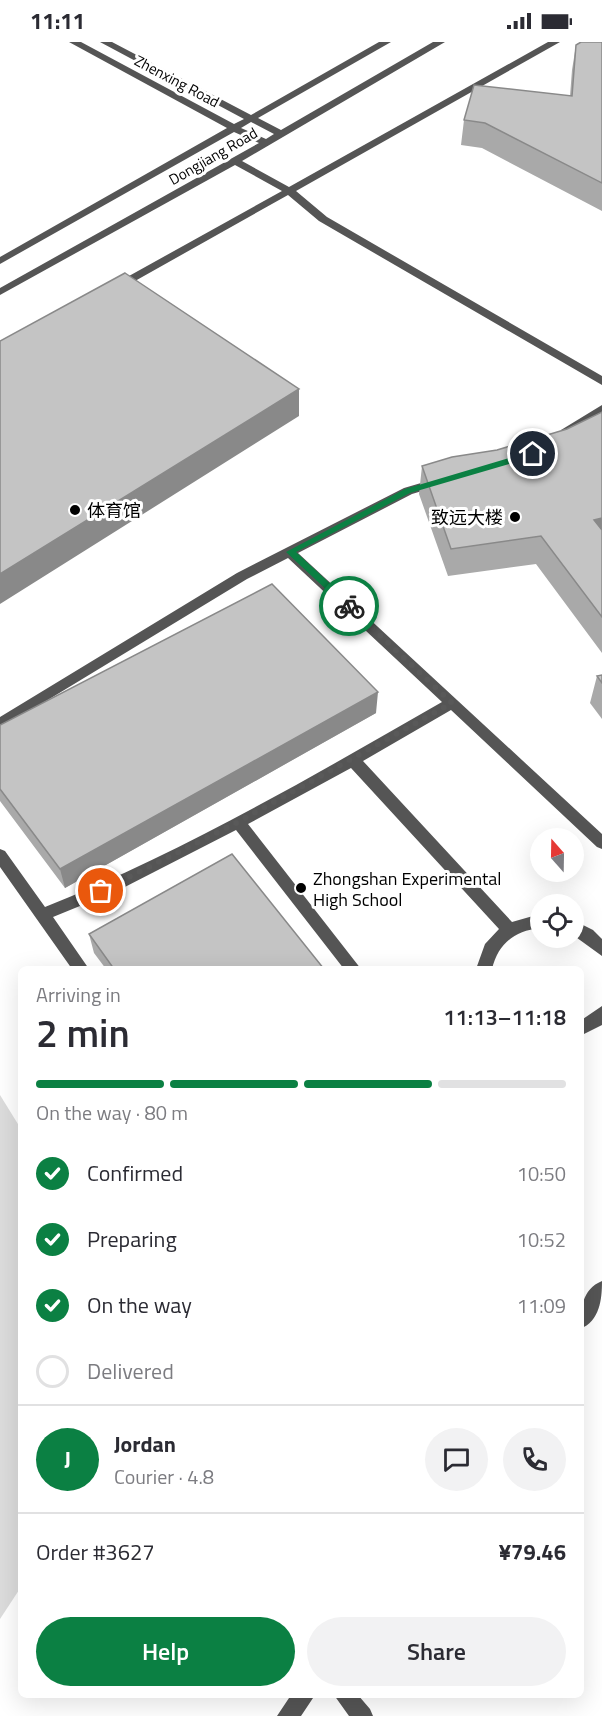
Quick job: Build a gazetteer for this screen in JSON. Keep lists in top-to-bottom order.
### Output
{
  "streets": {
    "street": ["Zhenxing Road", "Dongjiang Road"]
  },
  "crossings": [
    ["Zhenxing Road", "Dongjiang Road"]
  ],
  "places": ["体育馆", "致远大楼", "Zhongshan Experimental High School"],
  "north": "top",
  "page": {
    "status": "11:11",
    "heading": ["2 min", "Arriving in", "11:13–11:18"],
    "panel": [
      "Jordan",
      "Courier · 4.8",
      "Order #3627",
      "¥79.46"
    ],
    "bar": "On the way · 80 m",
    "list": [
      ["Confirmed", "10:50"],
      ["Preparing", "10:52"],
      ["On the way", "11:09"],
      "Delivered"
    ],
    "round": "J",
    "buttons": ["Help", "Share"]
  }
}
